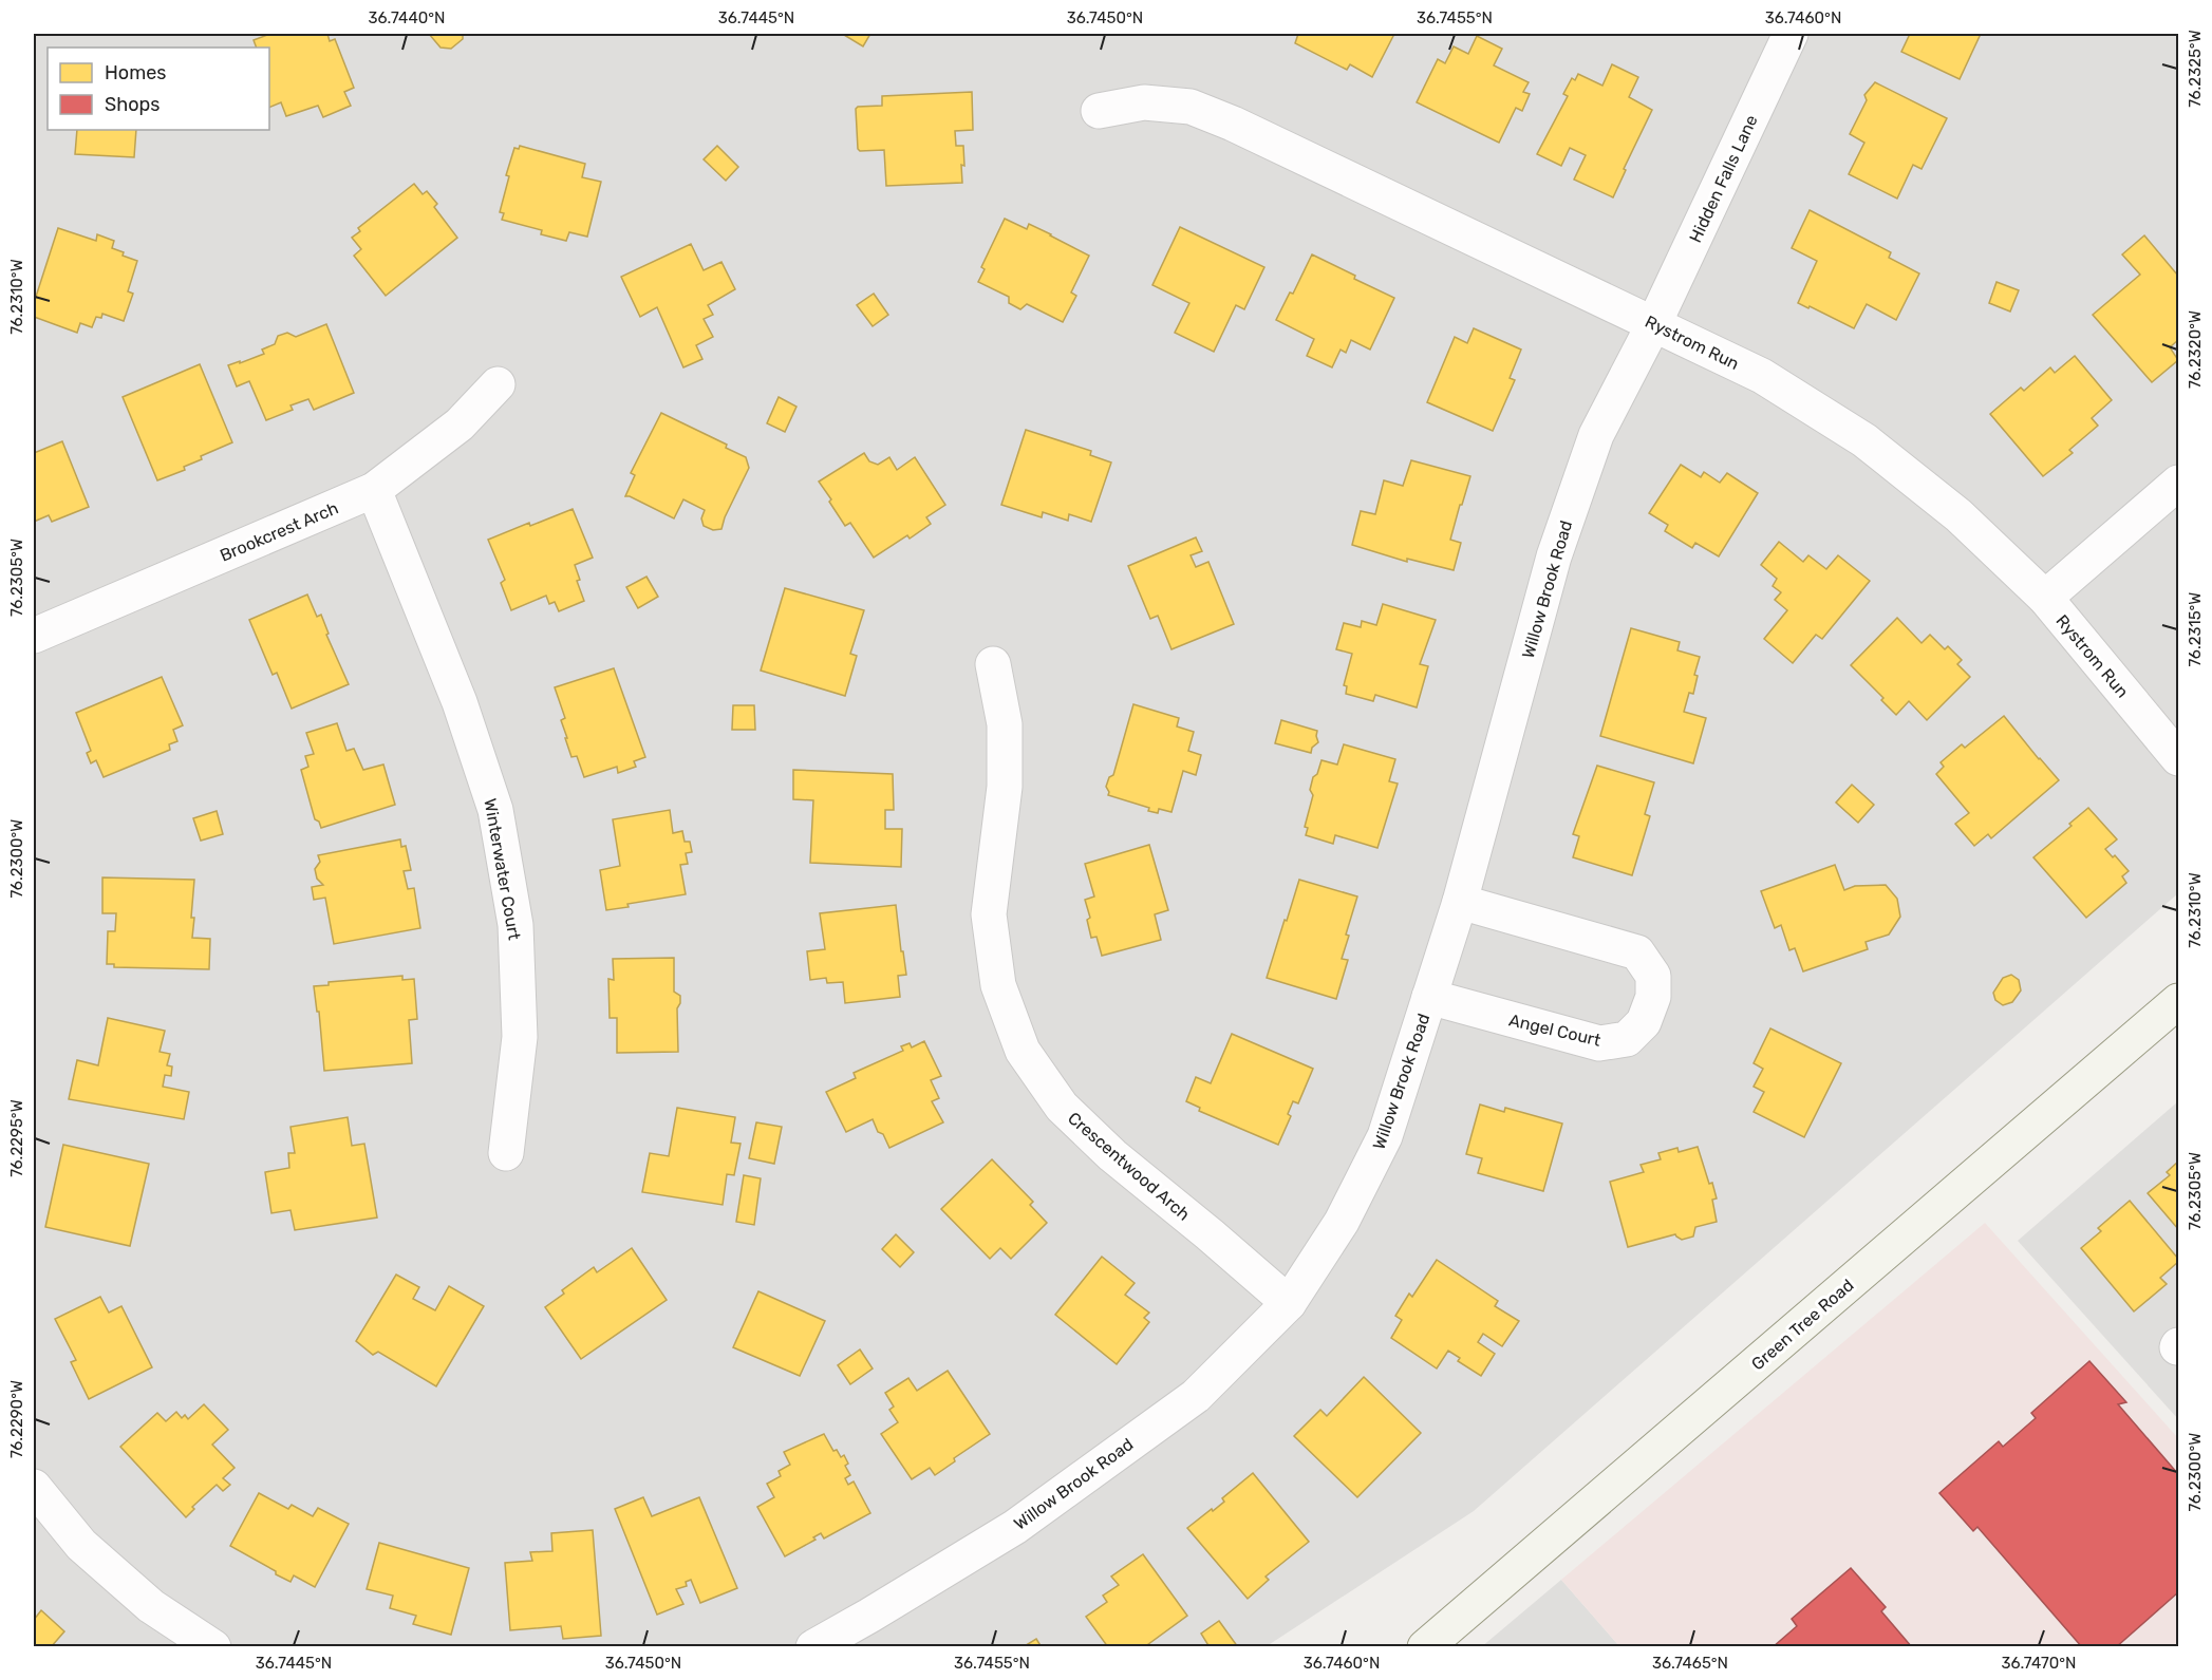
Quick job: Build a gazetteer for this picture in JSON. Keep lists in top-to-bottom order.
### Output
{
  "streets": {
    "street": [
      "Hidden Falls Lane",
      "Rystrom Run",
      "Brookcrest Arch",
      "Willow Brook Road",
      "Winterwater Court",
      "Angel Court",
      "Crescentwood Arch",
      "Green Tree Road"
    ]
  },
  "crossings": [
    ["Hidden Falls Lane", "Rystrom Run"],
    ["Hidden Falls Lane", "Willow Brook Road"],
    ["Rystrom Run", "Willow Brook Road"],
    ["Brookcrest Arch", "Winterwater Court"],
    ["Willow Brook Road", "Angel Court"],
    ["Willow Brook Road", "Crescentwood Arch"]
  ],
  "legend": ["Homes", "Shops"],
  "coordinates": [
    "36.7440°N",
    "36.7445°N",
    "36.7450°N",
    "36.7455°N",
    "36.7460°N",
    "76.2325°W",
    "76.2310°W",
    "76.2320°W",
    "76.2305°W",
    "76.2315°W",
    "76.2300°W",
    "76.2295°W",
    "76.2290°W",
    "36.7465°N",
    "36.7470°N"
  ]
}
